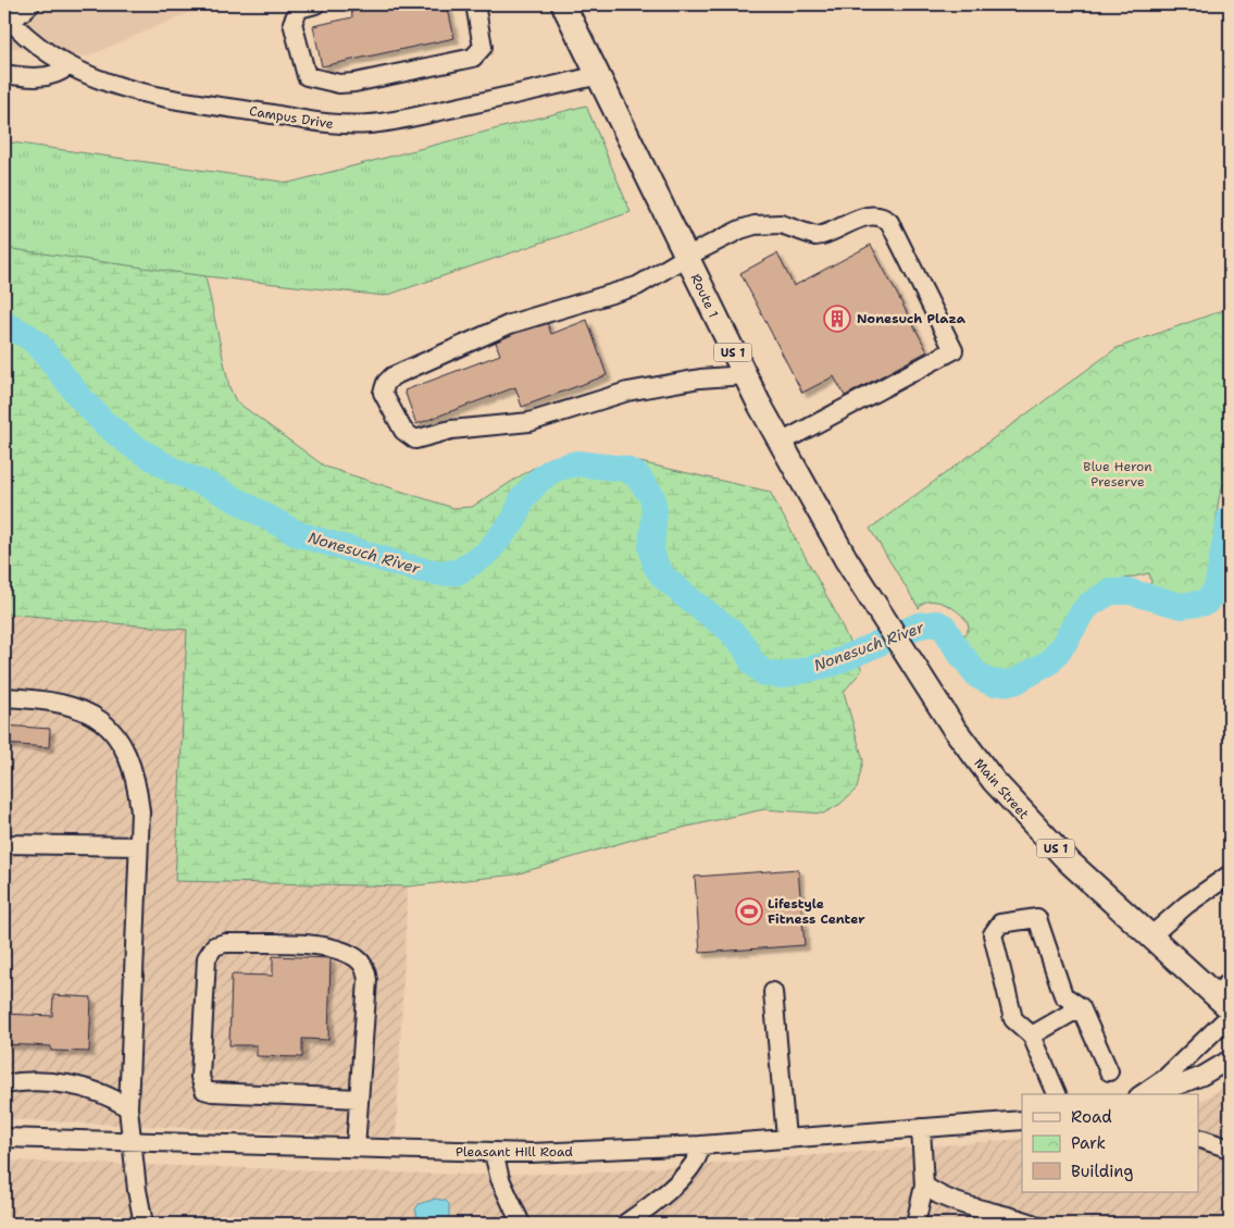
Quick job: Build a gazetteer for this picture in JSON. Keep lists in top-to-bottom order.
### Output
{
  "streets": {
    "main road": ["Route 1", "US 1", "Main Street"],
    "street": ["Campus Drive", "Pleasant Hill Road"]
  },
  "crossings": [
    ["Campus Drive", "Route 1"],
    ["Route 1", "Main Street"]
  ],
  "water": ["Nonesuch River"],
  "parks": ["Blue Heron Preserve"],
  "places": {
    "building": ["Nonesuch Plaza"],
    "sports": ["Lifestyle Fitness Center"]
  },
  "legend": ["Road", "Park", "Building"]
}
